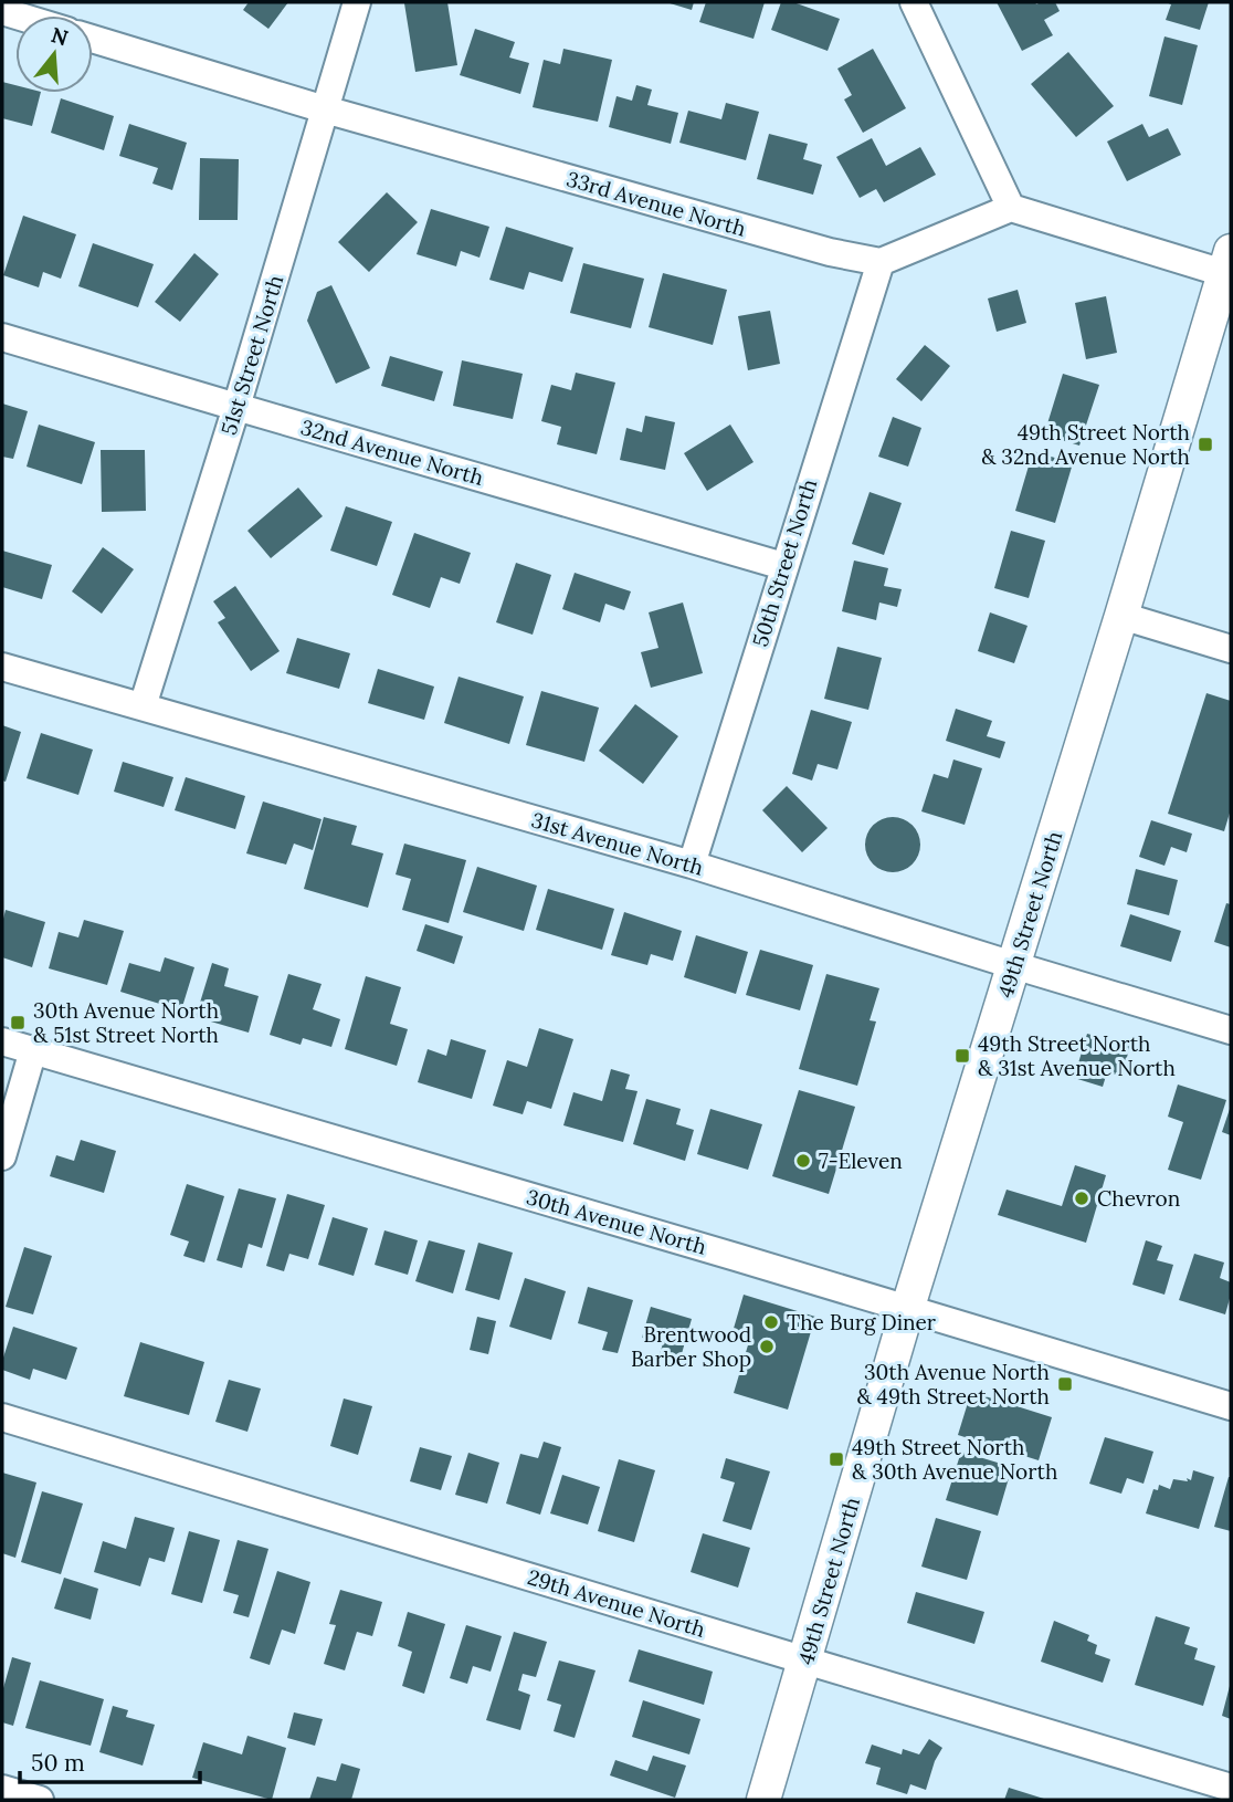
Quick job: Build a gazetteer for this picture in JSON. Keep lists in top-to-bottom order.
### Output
{
  "streets": {
    "main road": ["49th Street North"],
    "street": [
      "33rd Avenue North",
      "51st Street North",
      "32nd Avenue North",
      "50th Street North",
      "31st Avenue North",
      "30th Avenue North",
      "29th Avenue North"
    ]
  },
  "crossings": [
    ["33rd Avenue North", "51st Street North"],
    ["33rd Avenue North", "50th Street North"],
    ["51st Street North", "32nd Avenue North"],
    ["51st Street North", "31st Avenue North"],
    ["32nd Avenue North", "50th Street North"],
    ["50th Street North", "31st Avenue North"],
    ["31st Avenue North", "49th Street North"],
    ["49th Street North", "30th Avenue North"],
    ["49th Street North", "29th Avenue North"]
  ],
  "places": {
    "transit": [
      "49th Street North & 32nd Avenue North",
      "30th Avenue North & 51st Street North",
      "49th Street North & 31st Avenue North",
      "30th Avenue North & 49th Street North",
      "49th Street North & 30th Avenue North"
    ],
    "other": [
      "7-Eleven",
      "Chevron",
      "The Burg Diner",
      "Brentwood Barber Shop"
    ]
  },
  "scale_bar": "50 m",
  "north": "top"
}
